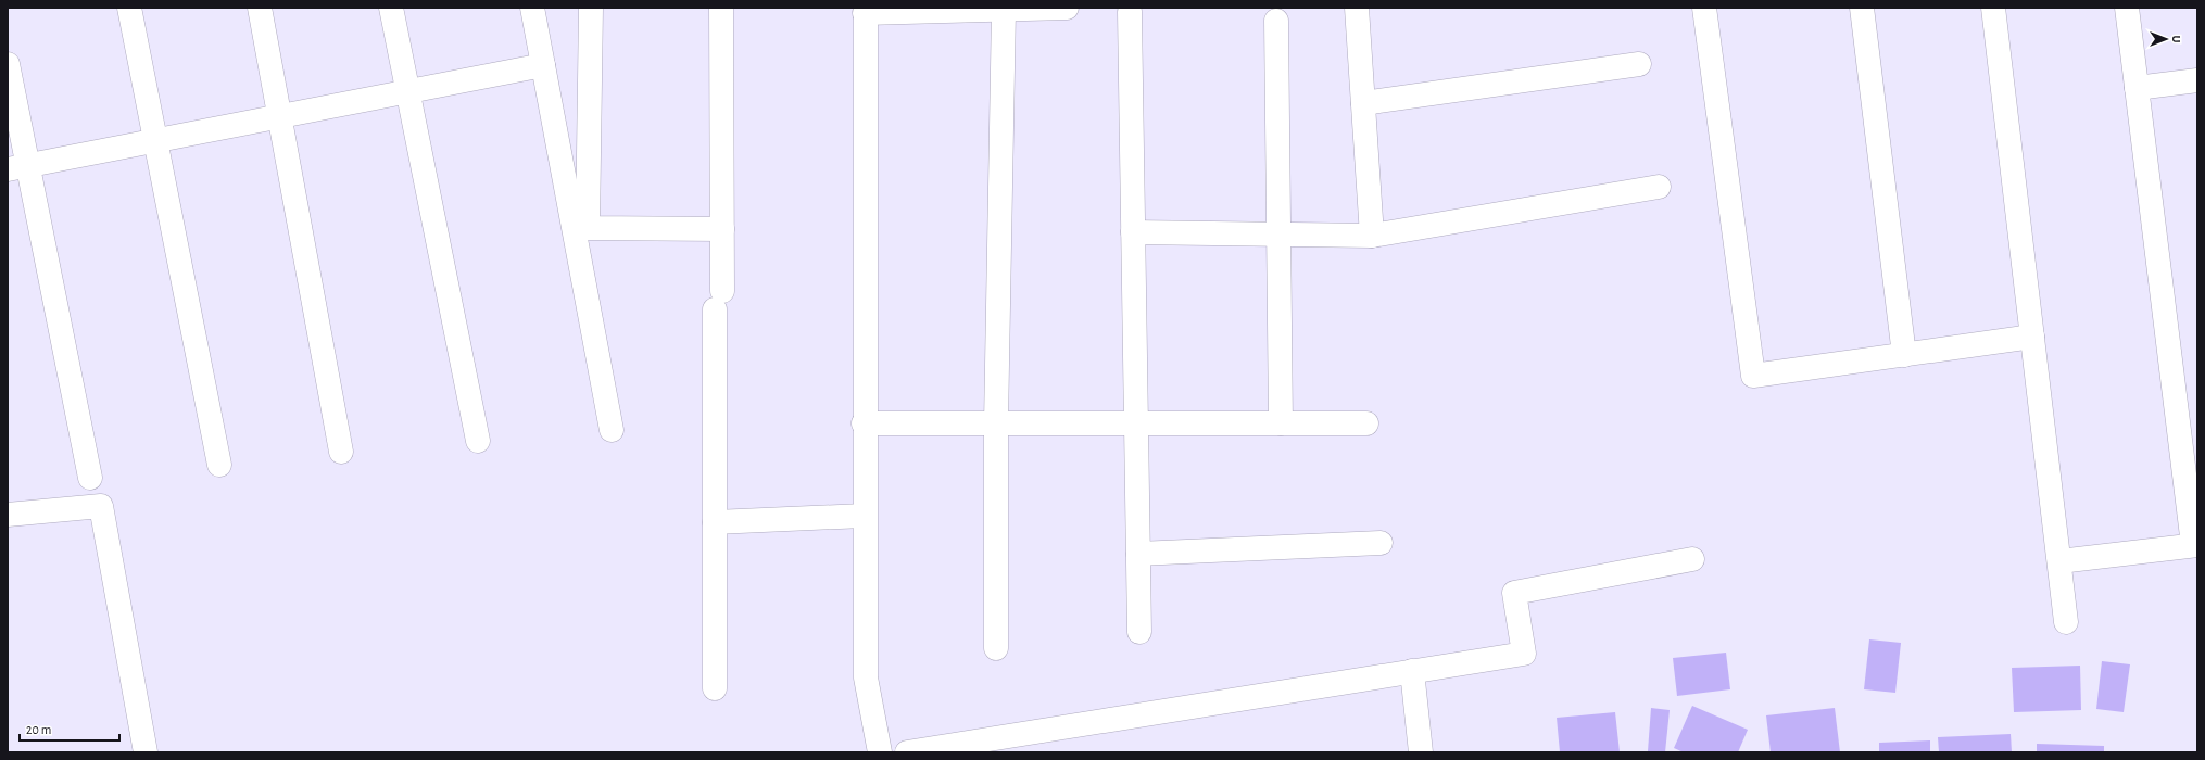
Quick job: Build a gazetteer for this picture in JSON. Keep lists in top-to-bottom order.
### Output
{
  "scale_bar": "20 m",
  "north": "right"
}
